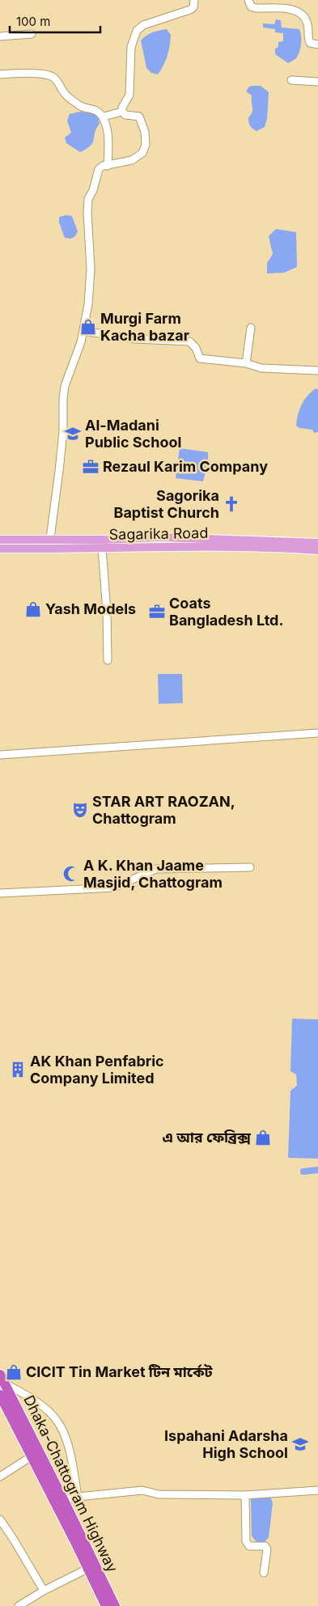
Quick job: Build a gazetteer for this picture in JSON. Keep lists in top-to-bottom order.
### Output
{
  "streets": {
    "highway": ["Dhaka-Chattogram Highway"],
    "main road": ["Sagarika Road"]
  },
  "places": {
    "shop": [
      "Murgi Farm Kacha bazar",
      "Yash Models",
      "এ আর ফেব্রিক্স",
      "CICIT Tin Market টিন মার্কেট"
    ],
    "school or university": ["Al-Madani Public School", "Ispahani Adarsha High School"],
    "office": ["Rezaul Karim Company", "Coats Bangladesh Ltd."],
    "church": ["Sagorika Baptist Church"],
    "theatre": ["STAR ART RAOZAN, Chattogram"],
    "mosque": ["A K. Khan Jaame Masjid, Chattogram"],
    "building": ["AK Khan Penfabric Company Limited"]
  },
  "scale_bar": "100 m"
}
